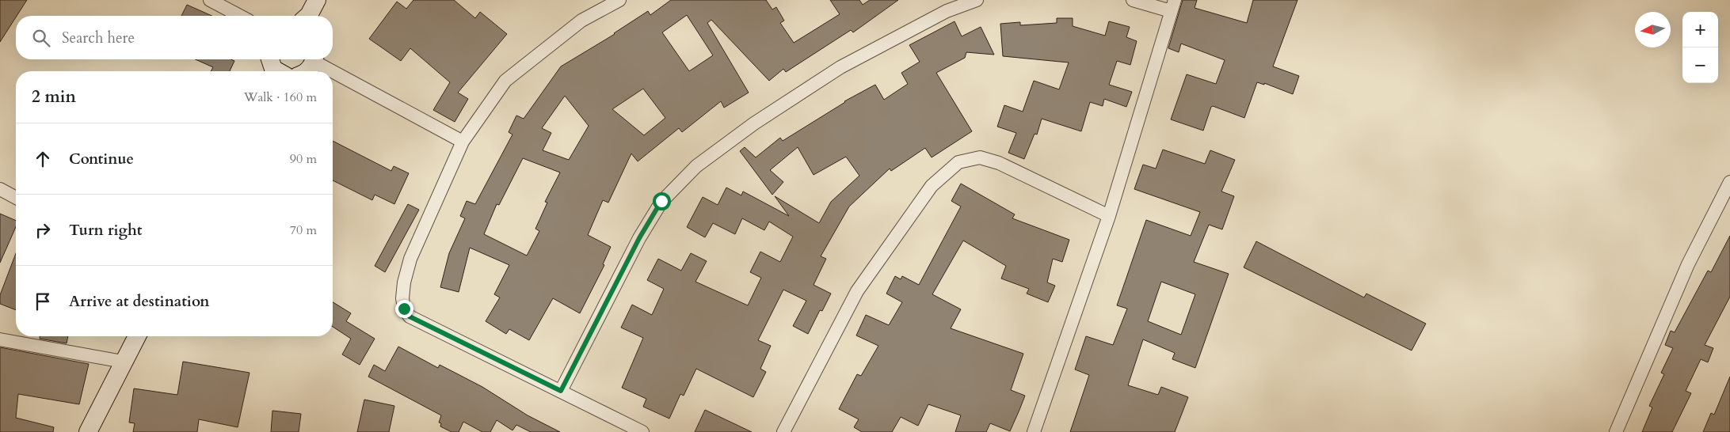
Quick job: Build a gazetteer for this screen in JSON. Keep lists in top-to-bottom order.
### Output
{
  "north": "left",
  "page": {
    "map_buttons": ["+", "−"],
    "search": "Search here",
    "heading": ["2 min", "Walk · 160 m"],
    "list": [
      ["Continue", "90 m"],
      ["Turn right", "70 m"],
      "Arrive at destination"
    ]
  }
}
